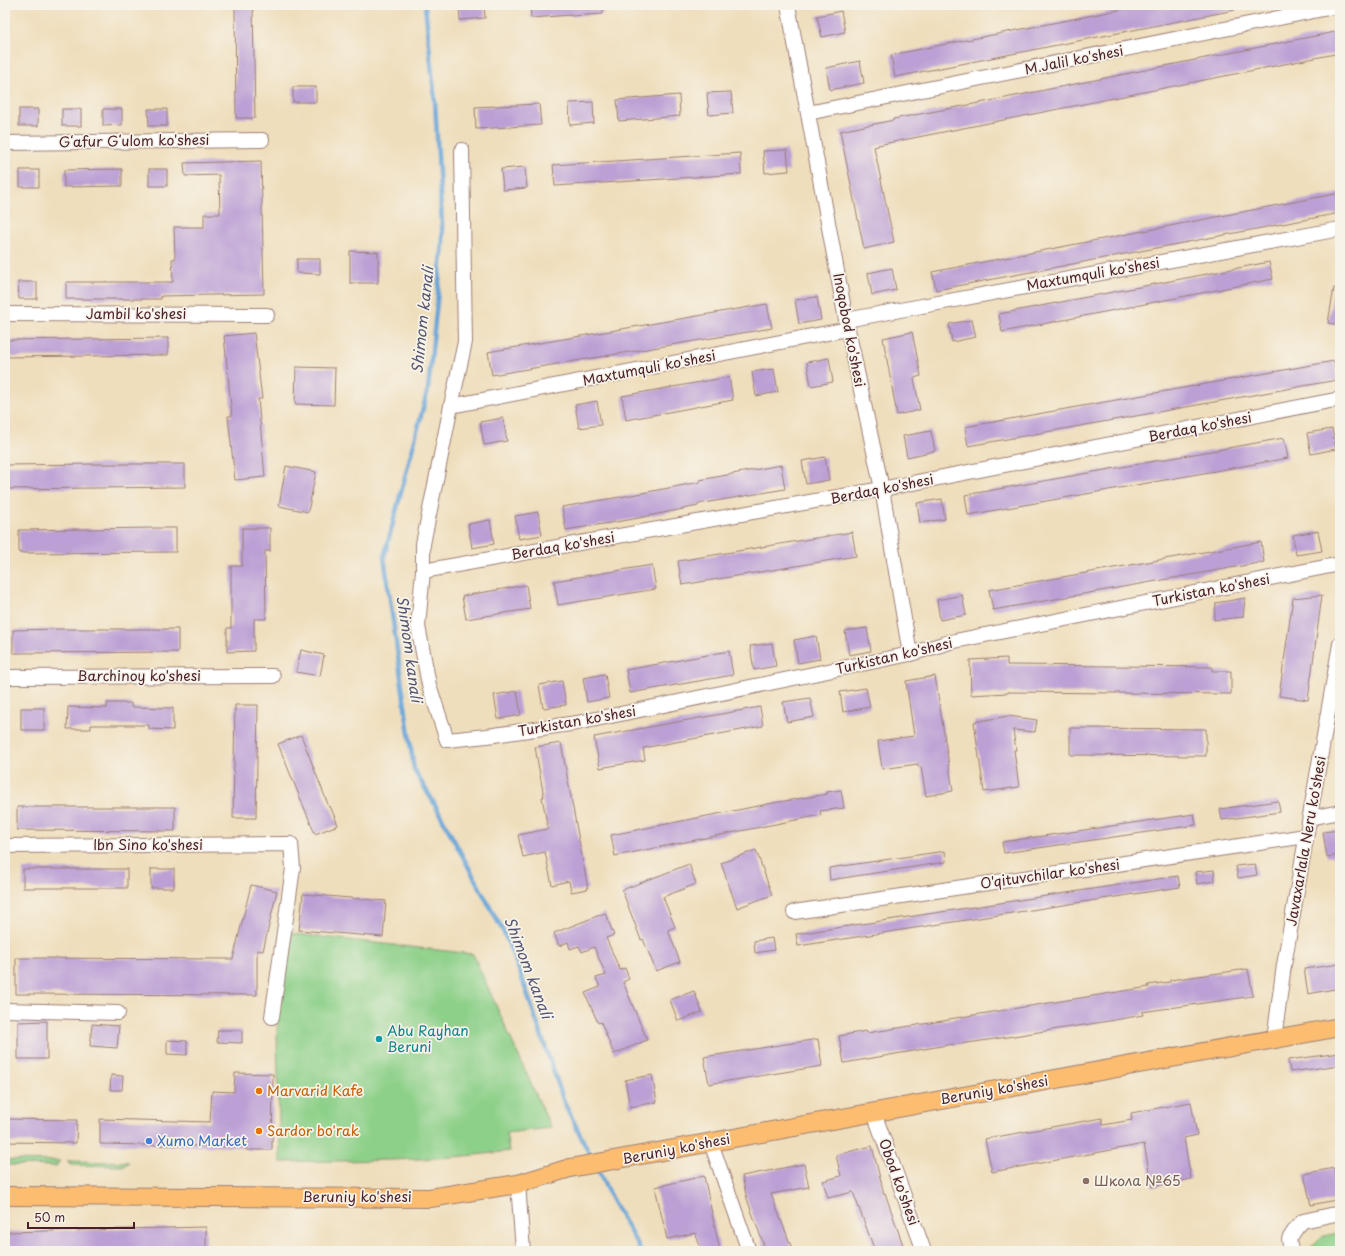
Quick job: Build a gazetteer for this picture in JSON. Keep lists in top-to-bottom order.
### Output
{
  "streets": {
    "main road": ["Beruniy ko'shesi"],
    "street": [
      "M.Jalil ko'shesi",
      "Gʻafur Gʻulom ko'shesi",
      "Maxtumquli ko'shesi",
      "Jambil ko'shesi",
      "Inoqobod ko'shesi",
      "Berdaq ko'shesi",
      "Turkistan ko'shesi",
      "Barchinoy ko'shesi",
      "Javaxarlala Neru ko'shesi",
      "Ibn Sino ko'shesi",
      "O'qituvchilar ko'shesi",
      "Obod ko'shesi"
    ]
  },
  "crossings": [
    ["M.Jalil ko'shesi", "Inoqobod ko'shesi"],
    ["Maxtumquli ko'shesi", "Inoqobod ko'shesi"],
    ["Inoqobod ko'shesi", "Berdaq ko'shesi"],
    ["Inoqobod ko'shesi", "Turkistan ko'shesi"],
    ["Berdaq ko'shesi", "Turkistan ko'shesi"],
    ["Javaxarlala Neru ko'shesi", "O'qituvchilar ko'shesi"],
    ["Javaxarlala Neru ko'shesi", "Beruniy ko'shesi"],
    ["Beruniy ko'shesi", "Obod ko'shesi"]
  ],
  "water": ["Shimom kanali"],
  "places": [
    "Abu Rayhan Beruni",
    "Marvarid Kafe",
    "Sardor bo'rak",
    "Xumo Market",
    "Школа №65"
  ],
  "scale_bar": "50 m"
}
